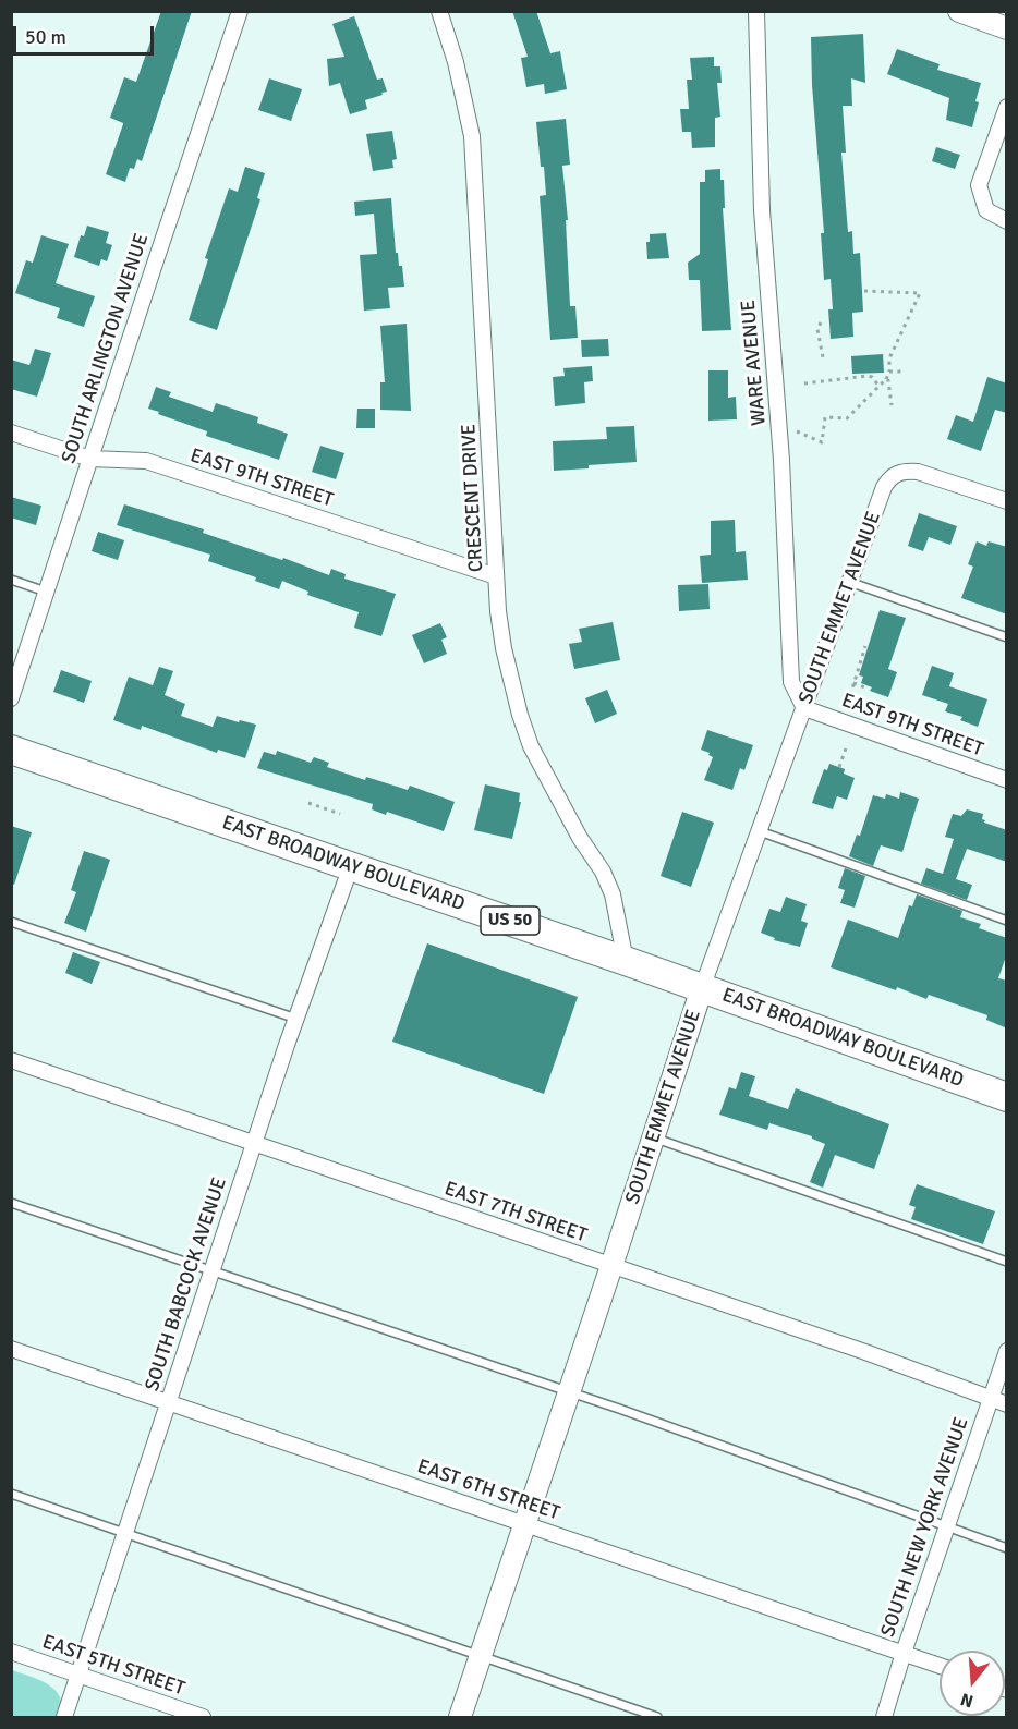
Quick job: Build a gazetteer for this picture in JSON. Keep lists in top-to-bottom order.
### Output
{
  "streets": {
    "highway": ["EAST BROADWAY BOULEVARD", "US 50"],
    "street": [
      "SOUTH ARLINGTON AVENUE",
      "WARE AVENUE",
      "EAST 9TH STREET",
      "CRESCENT DRIVE",
      "SOUTH EMMET AVENUE",
      "EAST 7TH STREET",
      "SOUTH BABCOCK AVENUE",
      "EAST 6TH STREET",
      "SOUTH NEW YORK AVENUE",
      "EAST 5TH STREET"
    ]
  },
  "crossings": [
    ["SOUTH ARLINGTON AVENUE", "EAST 9TH STREET"],
    ["WARE AVENUE", "EAST 9TH STREET"],
    ["WARE AVENUE", "SOUTH EMMET AVENUE"],
    ["EAST 9TH STREET", "CRESCENT DRIVE"],
    ["EAST 9TH STREET", "SOUTH EMMET AVENUE"],
    ["CRESCENT DRIVE", "EAST BROADWAY BOULEVARD"],
    ["SOUTH EMMET AVENUE", "EAST BROADWAY BOULEVARD"],
    ["SOUTH EMMET AVENUE", "EAST 7TH STREET"],
    ["SOUTH EMMET AVENUE", "EAST 6TH STREET"],
    ["EAST BROADWAY BOULEVARD", "SOUTH BABCOCK AVENUE"],
    ["EAST 7TH STREET", "SOUTH BABCOCK AVENUE"],
    ["EAST 7TH STREET", "SOUTH NEW YORK AVENUE"],
    ["SOUTH BABCOCK AVENUE", "EAST 6TH STREET"],
    ["SOUTH BABCOCK AVENUE", "EAST 5TH STREET"],
    ["EAST 6TH STREET", "SOUTH NEW YORK AVENUE"]
  ],
  "scale_bar": "50 m",
  "north": "bottom"
}
